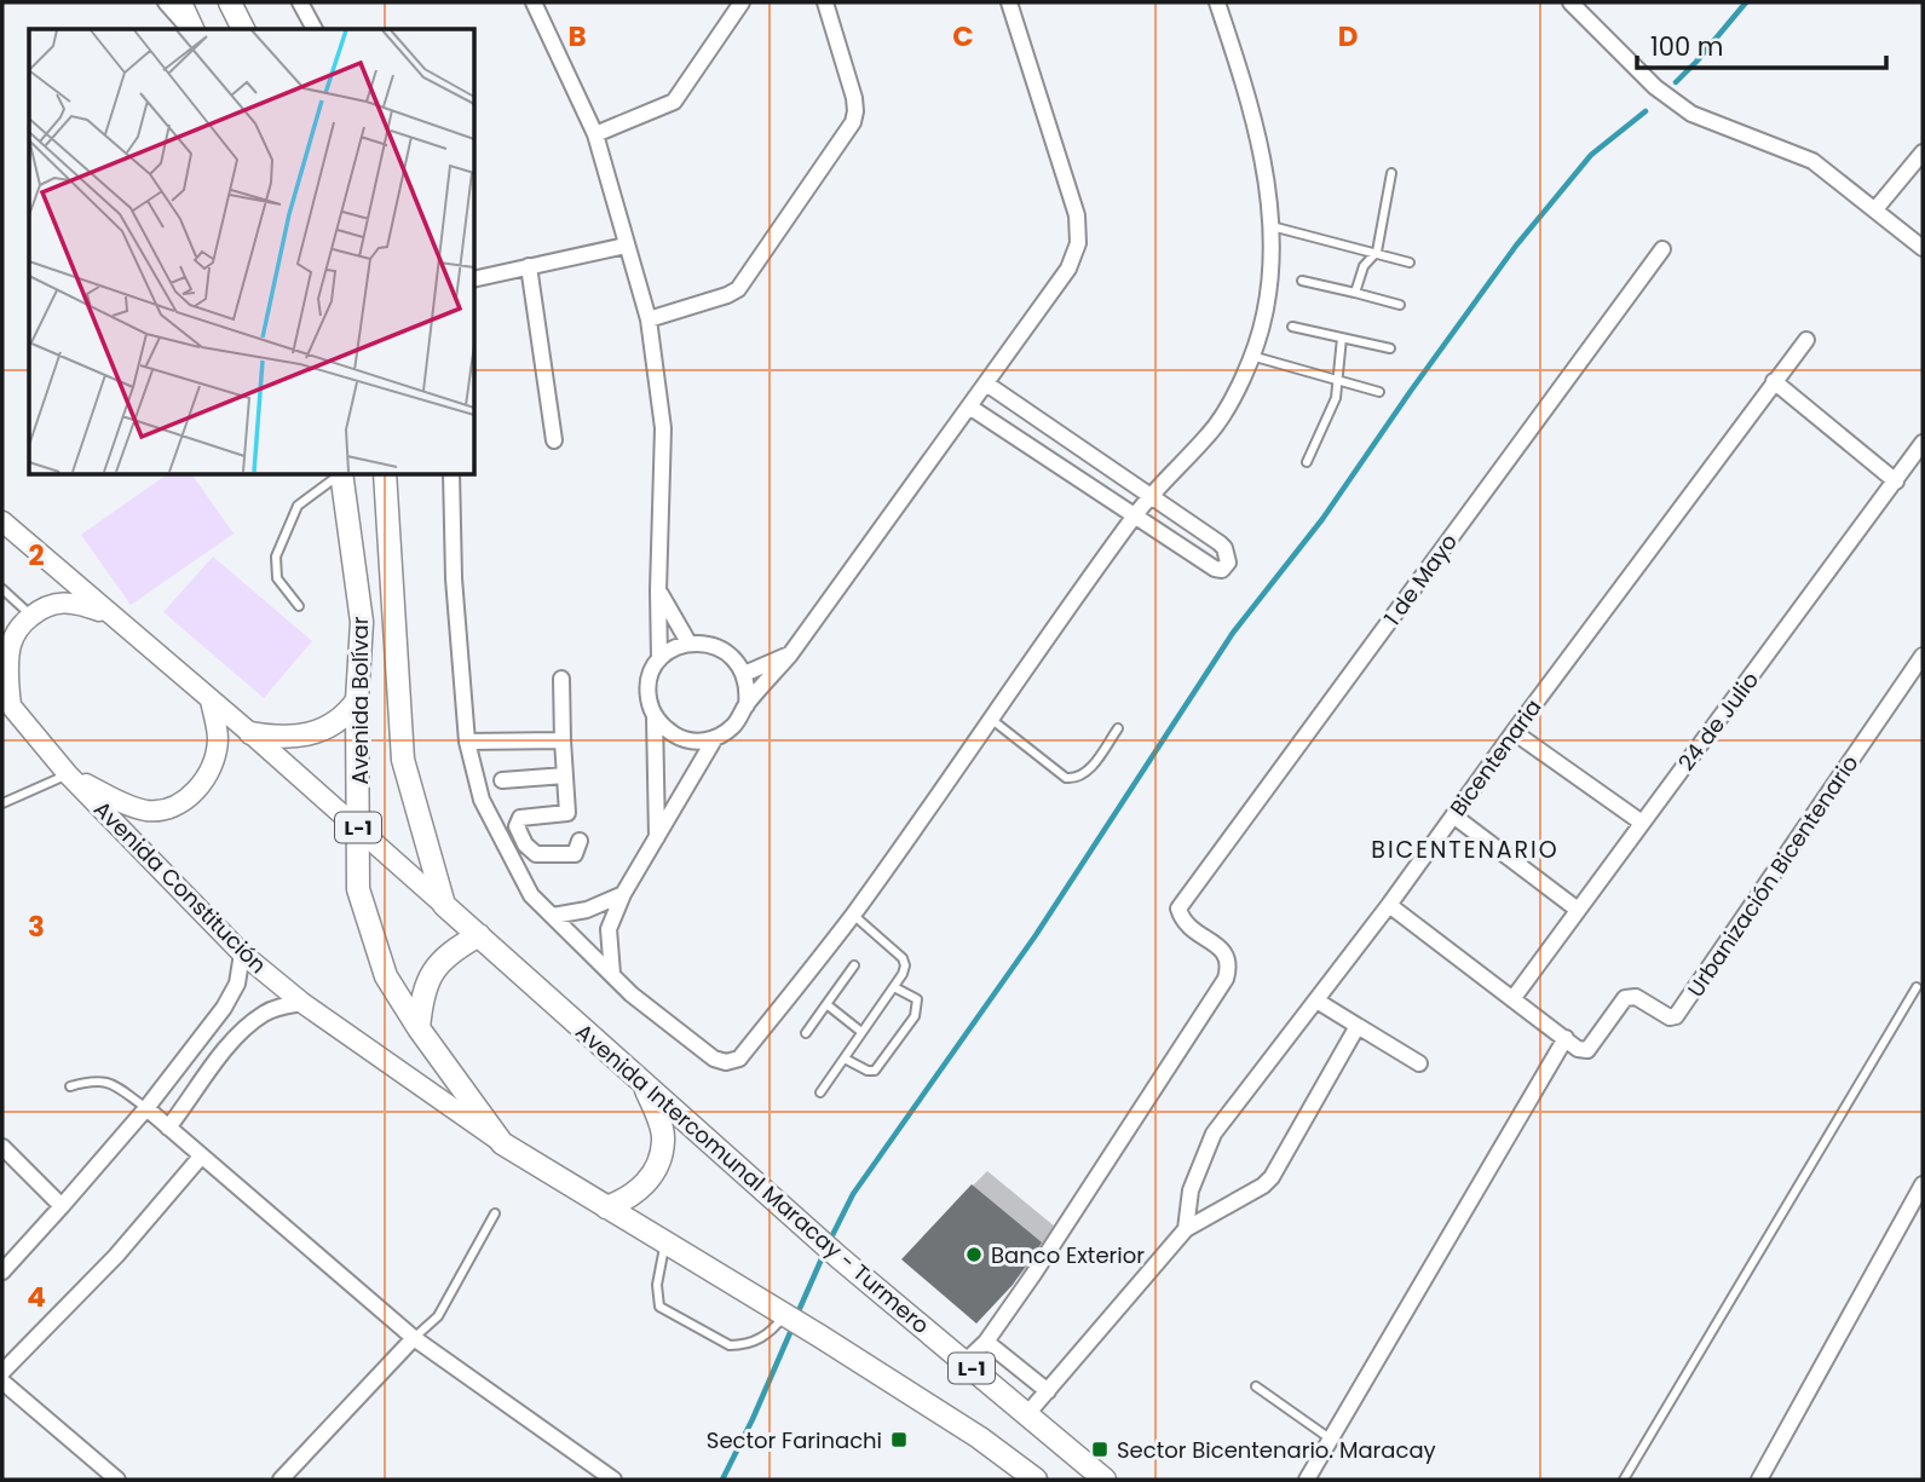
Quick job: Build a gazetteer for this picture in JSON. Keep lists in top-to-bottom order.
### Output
{
  "streets": {
    "main road": ["Avenida Bolívar", "L-1", "Avenida Intercomunal Maracay - Turmero"],
    "street": [
      "1 de Mayo",
      "24 de Julio",
      "Bicentenaria",
      "Urbanización Bicentenario",
      "Avenida Constitución"
    ]
  },
  "crossings": [
    ["Avenida Bolívar", "L-1"],
    ["Avenida Bolívar", "Avenida Constitución"],
    ["Avenida Bolívar", "Avenida Intercomunal Maracay - Turmero"],
    ["L-1", "Avenida Constitución"]
  ],
  "districts": ["BICENTENARIO"],
  "places": {
    "other": ["Banco Exterior"],
    "transit": ["Sector Farinachi", "Sector Bicentenario. Maracay"]
  },
  "scale_bar": "100 m",
  "grid": {
    "columns": ["B", "C", "D"],
    "rows": ["2", "3", "4"]
  }
}
